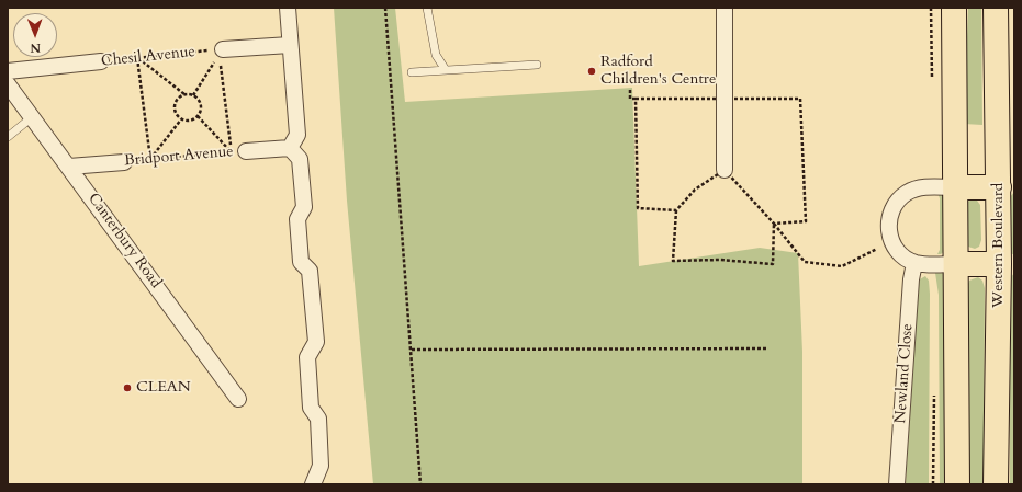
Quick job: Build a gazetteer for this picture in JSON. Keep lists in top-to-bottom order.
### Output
{
  "streets": {
    "highway": ["Western Boulevard"],
    "street": [
      "Chesil Avenue",
      "Bridport Avenue",
      "Canterbury Road",
      "Newland Close"
    ]
  },
  "crossings": [
    ["Bridport Avenue", "Canterbury Road"]
  ],
  "places": ["Radford Children's Centre", "CLEAN"],
  "north": "bottom"
}
